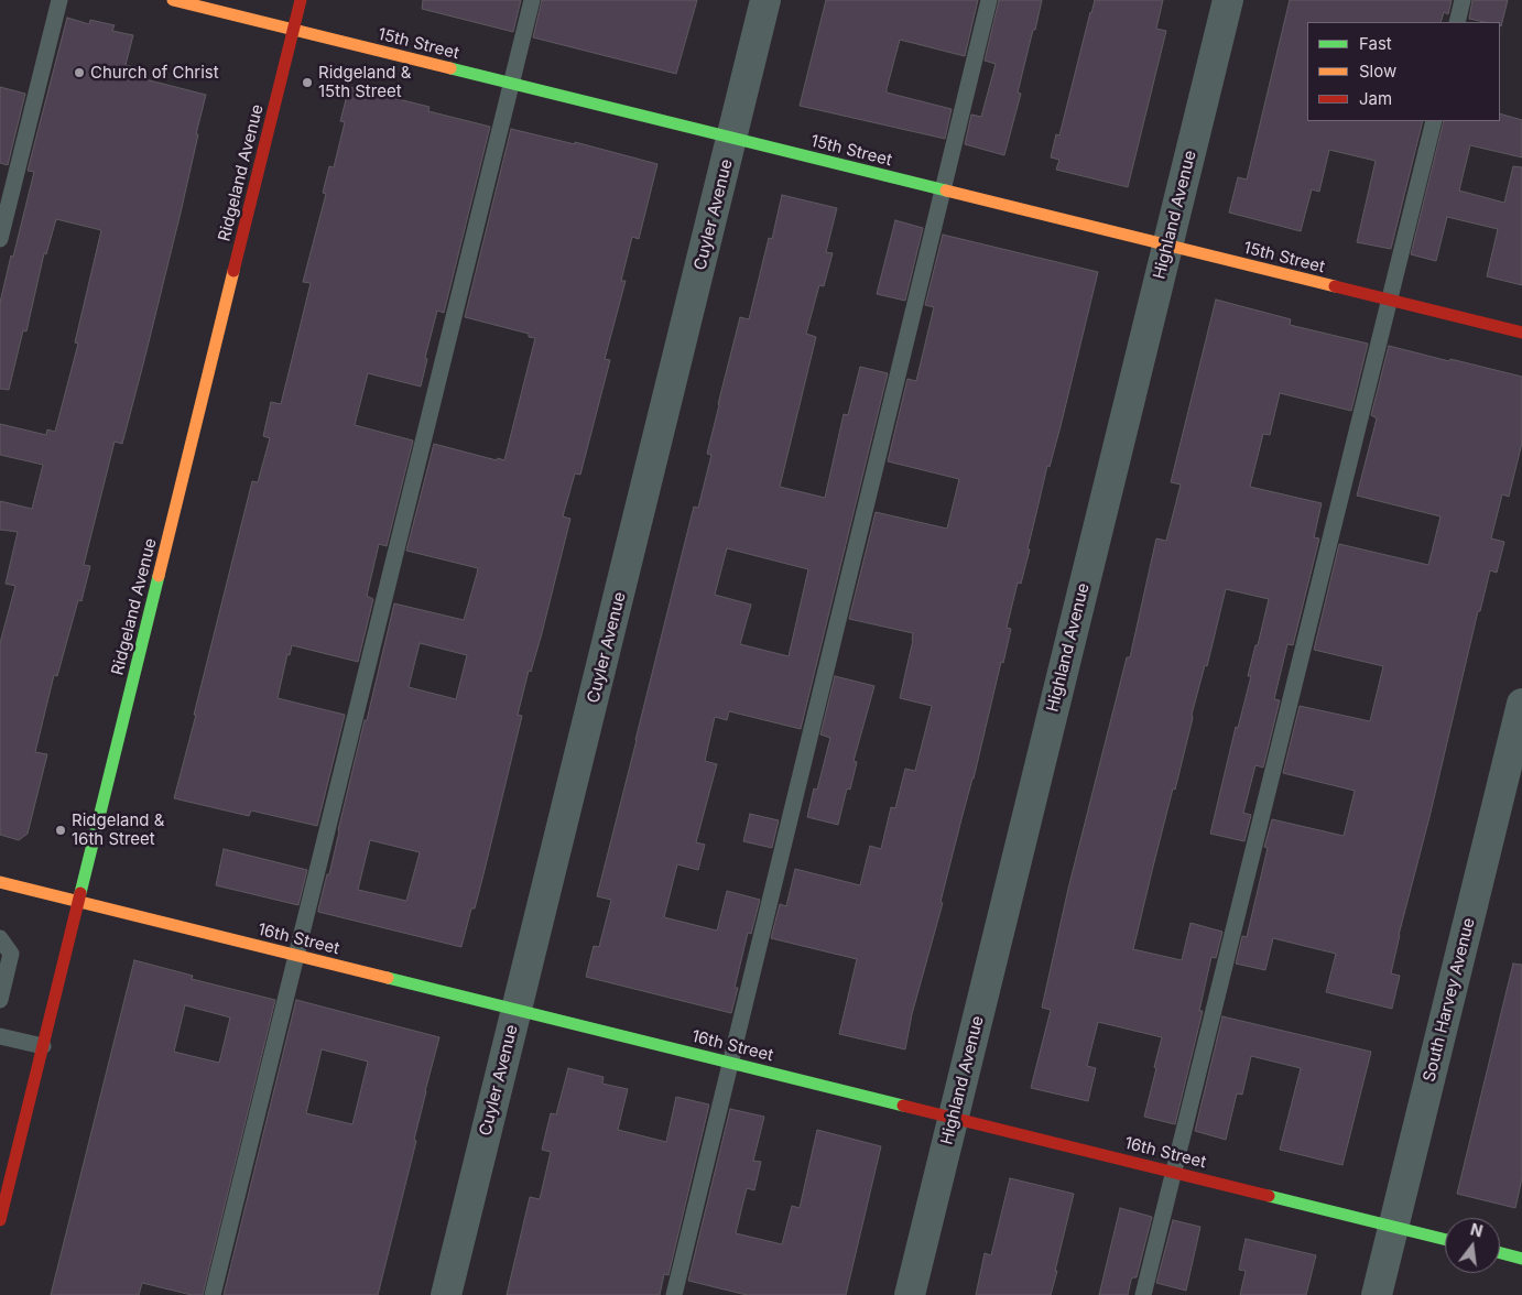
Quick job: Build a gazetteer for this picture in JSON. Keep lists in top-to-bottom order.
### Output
{
  "streets": {
    "street": [
      "15th Street",
      "Ridgeland Avenue",
      "Cuyler Avenue",
      "Highland Avenue",
      "16th Street",
      "South Harvey Avenue"
    ]
  },
  "crossings": [
    ["15th Street", "Ridgeland Avenue"],
    ["15th Street", "Cuyler Avenue"],
    ["15th Street", "Highland Avenue"],
    ["Ridgeland Avenue", "16th Street"],
    ["Cuyler Avenue", "16th Street"],
    ["Highland Avenue", "16th Street"],
    ["16th Street", "South Harvey Avenue"]
  ],
  "places": ["Church of Christ", "Ridgeland & 15th Street", "Ridgeland & 16th Street"],
  "legend": ["Fast", "Slow", "Jam"],
  "north": "top"
}
